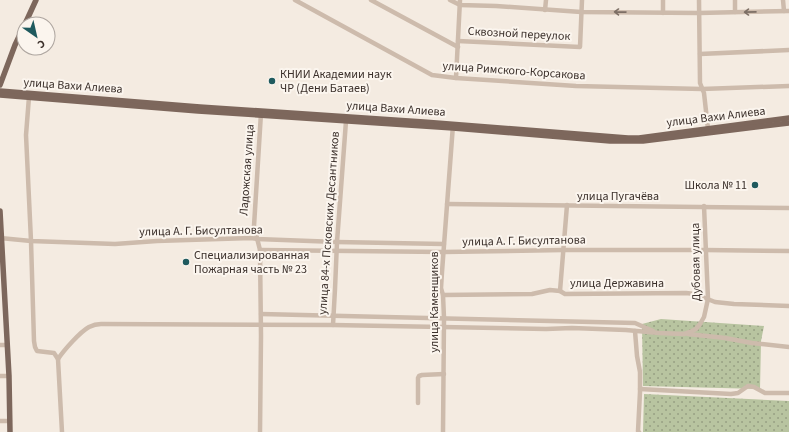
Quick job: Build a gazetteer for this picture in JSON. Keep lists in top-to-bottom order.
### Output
{
  "streets": {
    "main road": ["улица Вахи Алиева"],
    "street": [
      "Сквозной переулок",
      "улица Римского-Корсакова",
      "Ладожская улица",
      "улица Пугачёва",
      "улица 84-х Псковских Десантников",
      "улица А. Г. Бисултанова",
      "Дубовая улица",
      "улица Державина",
      "улица Каменщиков"
    ]
  },
  "crossings": [
    ["улица Вахи Алиева", "Ладожская улица"],
    ["улица Вахи Алиева", "улица 84-х Псковских Десантников"],
    ["улица Вахи Алиева", "улица Каменщиков"],
    ["Ладожская улица", "улица А. Г. Бисултанова"],
    ["улица Пугачёва", "Дубовая улица"],
    ["улица Пугачёва", "улица Каменщиков"],
    ["улица 84-х Псковских Десантников", "улица А. Г. Бисултанова"],
    ["улица А. Г. Бисултанова", "Дубовая улица"],
    ["улица А. Г. Бисултанова", "улица Каменщиков"],
    ["Дубовая улица", "улица Державина"],
    ["улица Державина", "улица Каменщиков"]
  ],
  "places": ["КНИИ Академии наук ЧР (Дени Батаев)", "Школа № 11", "Специализированная Пожарная часть № 23"],
  "north": "bottom right"
}
